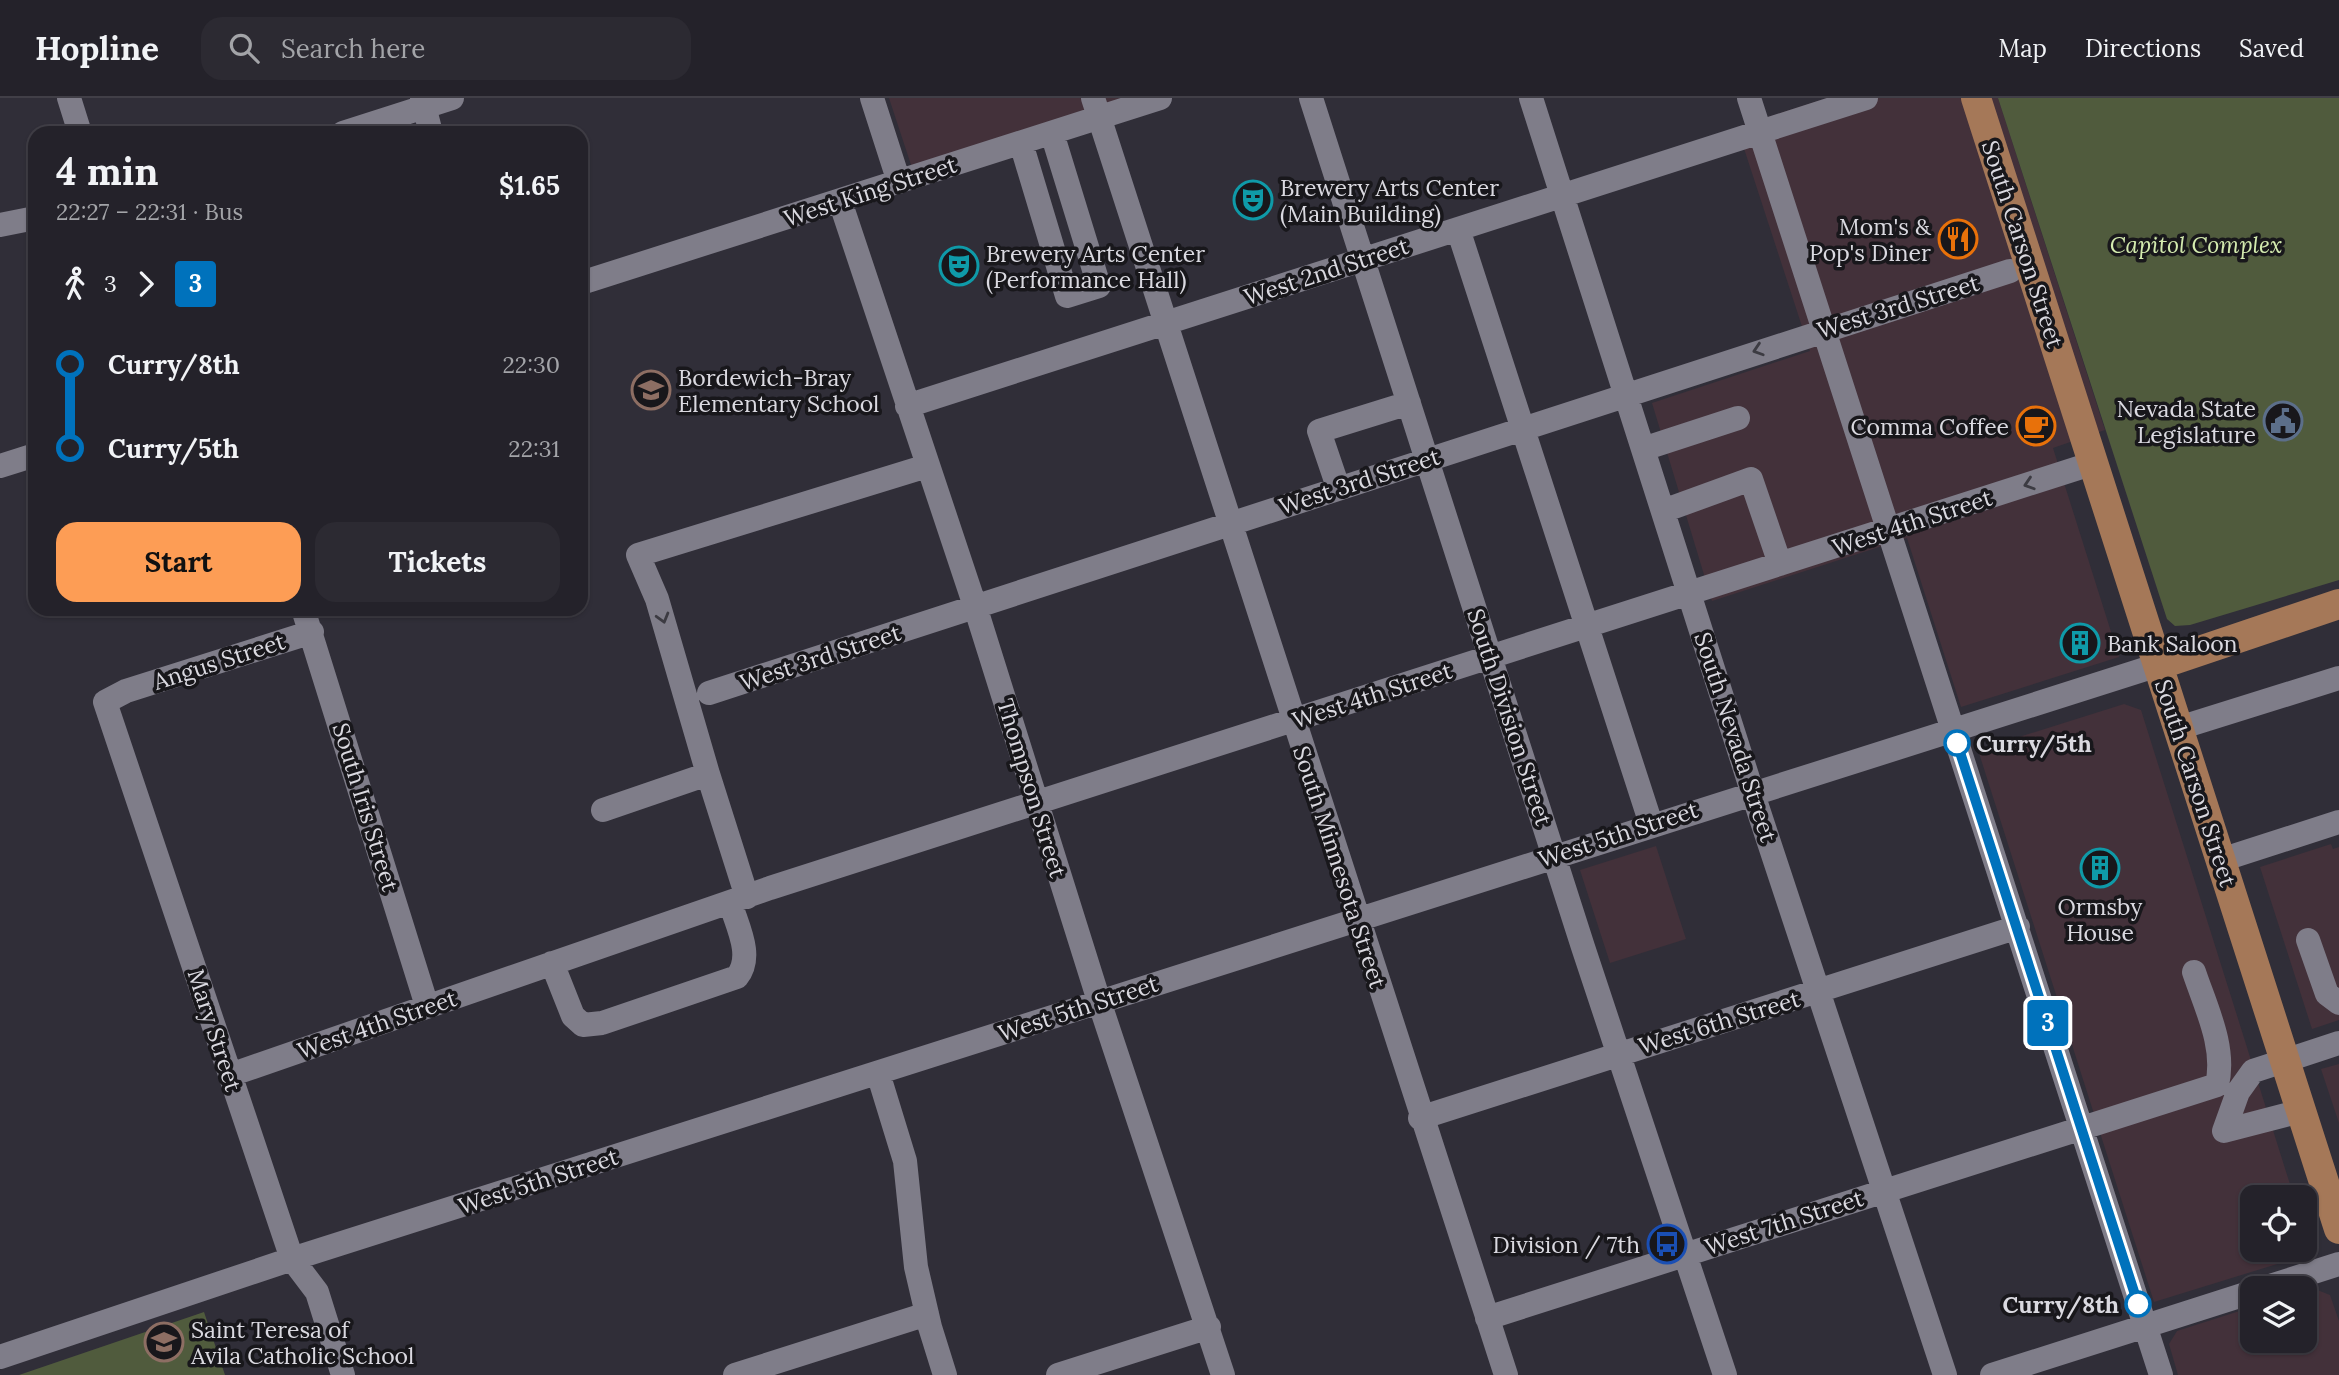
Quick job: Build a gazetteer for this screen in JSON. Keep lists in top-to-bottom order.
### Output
{
  "streets": {
    "main road": ["South Carson Street"],
    "street": [
      "West King Street",
      "West 2nd Street",
      "West 3rd Street",
      "West 4th Street",
      "Angus Street",
      "South Division Street",
      "South Nevada Street",
      "Thompson Street",
      "South Iris Street",
      "West 5th Street",
      "South Minnesota Street",
      "West 6th Street",
      "Mary Street",
      "West 7th Street"
    ]
  },
  "crossings": [
    ["West King Street", "Thompson Street"],
    ["West King Street", "South Minnesota Street"],
    ["South Carson Street", "West 4th Street"],
    ["South Carson Street", "West 5th Street"],
    ["West 2nd Street", "South Division Street"],
    ["West 2nd Street", "South Nevada Street"],
    ["West 2nd Street", "Thompson Street"],
    ["West 2nd Street", "South Minnesota Street"],
    ["West 3rd Street", "South Division Street"],
    ["West 3rd Street", "South Nevada Street"],
    ["West 3rd Street", "Thompson Street"],
    ["West 3rd Street", "South Minnesota Street"],
    ["West 4th Street", "South Division Street"],
    ["West 4th Street", "South Nevada Street"],
    ["West 4th Street", "Thompson Street"],
    ["West 4th Street", "South Iris Street"],
    ["West 4th Street", "South Minnesota Street"],
    ["West 4th Street", "Mary Street"],
    ["Angus Street", "South Iris Street"],
    ["Angus Street", "Mary Street"],
    ["South Division Street", "West 5th Street"],
    ["South Division Street", "West 6th Street"],
    ["South Division Street", "West 7th Street"],
    ["South Nevada Street", "West 5th Street"],
    ["South Nevada Street", "West 6th Street"],
    ["South Nevada Street", "West 7th Street"],
    ["Thompson Street", "West 5th Street"],
    ["West 5th Street", "South Minnesota Street"],
    ["West 5th Street", "Mary Street"],
    ["South Minnesota Street", "West 6th Street"],
    ["South Minnesota Street", "West 7th Street"]
  ],
  "parks": ["Capitol Complex"],
  "places": {
    "theatre": ["Brewery Arts Center (Main Building)", "Brewery Arts Center (Performance Hall)"],
    "restaurant": ["Mom's & Pop's Diner"],
    "school or university": ["Bordewich-Bray Elementary School", "Saint Teresa of Avila Catholic School"],
    "public building": ["Nevada State Legislature"],
    "cafe": ["Comma Coffee"],
    "building": ["Bank Saloon", "Ormsby House"],
    "other": ["Curry/5th", "Curry/8th"],
    "bus stop": ["Division / 7th"]
  },
  "lines": ["bus line 3"],
  "page": {
    "header": "Hopline",
    "search": "Search here",
    "nav": ["Map", "Directions", "Saved"],
    "on_map": "3",
    "heading": ["4 min", "22:27 – 22:31 · Bus", "$1.65"],
    "legs": ["3", "3"],
    "list": [
      {
        "name": "Curry/8th",
        "value": "22:30"
      },
      {
        "name": "Curry/5th",
        "value": "22:31"
      }
    ],
    "buttons": ["Start", "Tickets"]
  }
}
